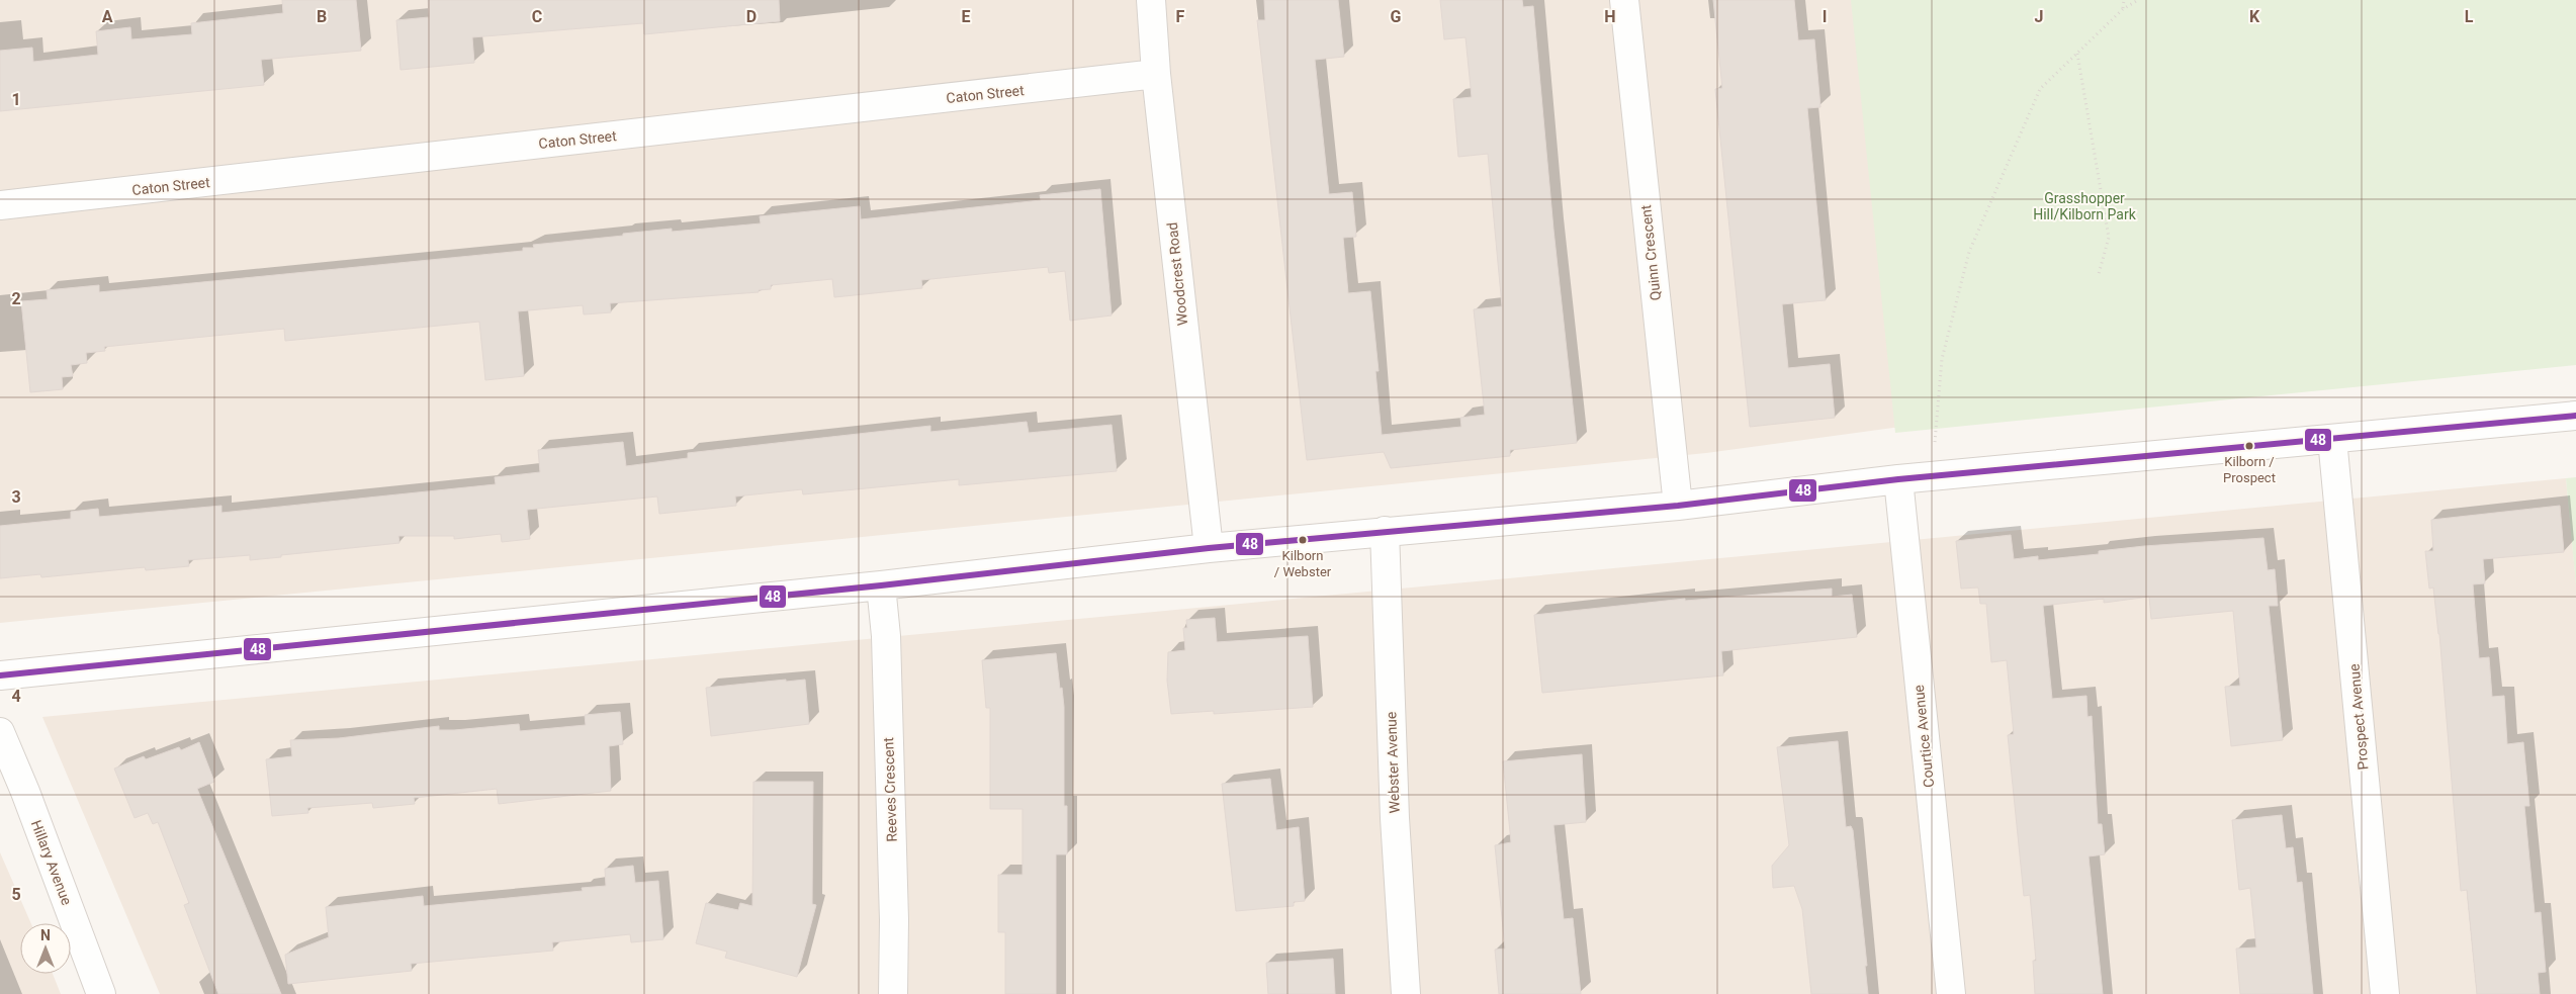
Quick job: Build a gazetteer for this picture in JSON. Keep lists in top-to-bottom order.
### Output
{
  "streets": {
    "street": [
      "Caton Street",
      "Quinn Crescent",
      "Woodcrest Road",
      "Prospect Avenue",
      "Courtice Avenue",
      "Webster Avenue",
      "Reeves Crescent",
      "Hillary Avenue"
    ]
  },
  "crossings": [
    ["Caton Street", "Woodcrest Road"]
  ],
  "parks": ["Grasshopper Hill/Kilborn Park"],
  "places": ["Kilborn / Prospect", "Kilborn / Webster"],
  "lines": ["transit line 48"],
  "north": "top",
  "grid": {
    "columns": [
      "A",
      "B",
      "C",
      "D",
      "E",
      "F",
      "G",
      "H",
      "I",
      "J",
      "K",
      "L"
    ],
    "rows": [
      "1",
      "2",
      "3",
      "4",
      "5"
    ]
  }
}
